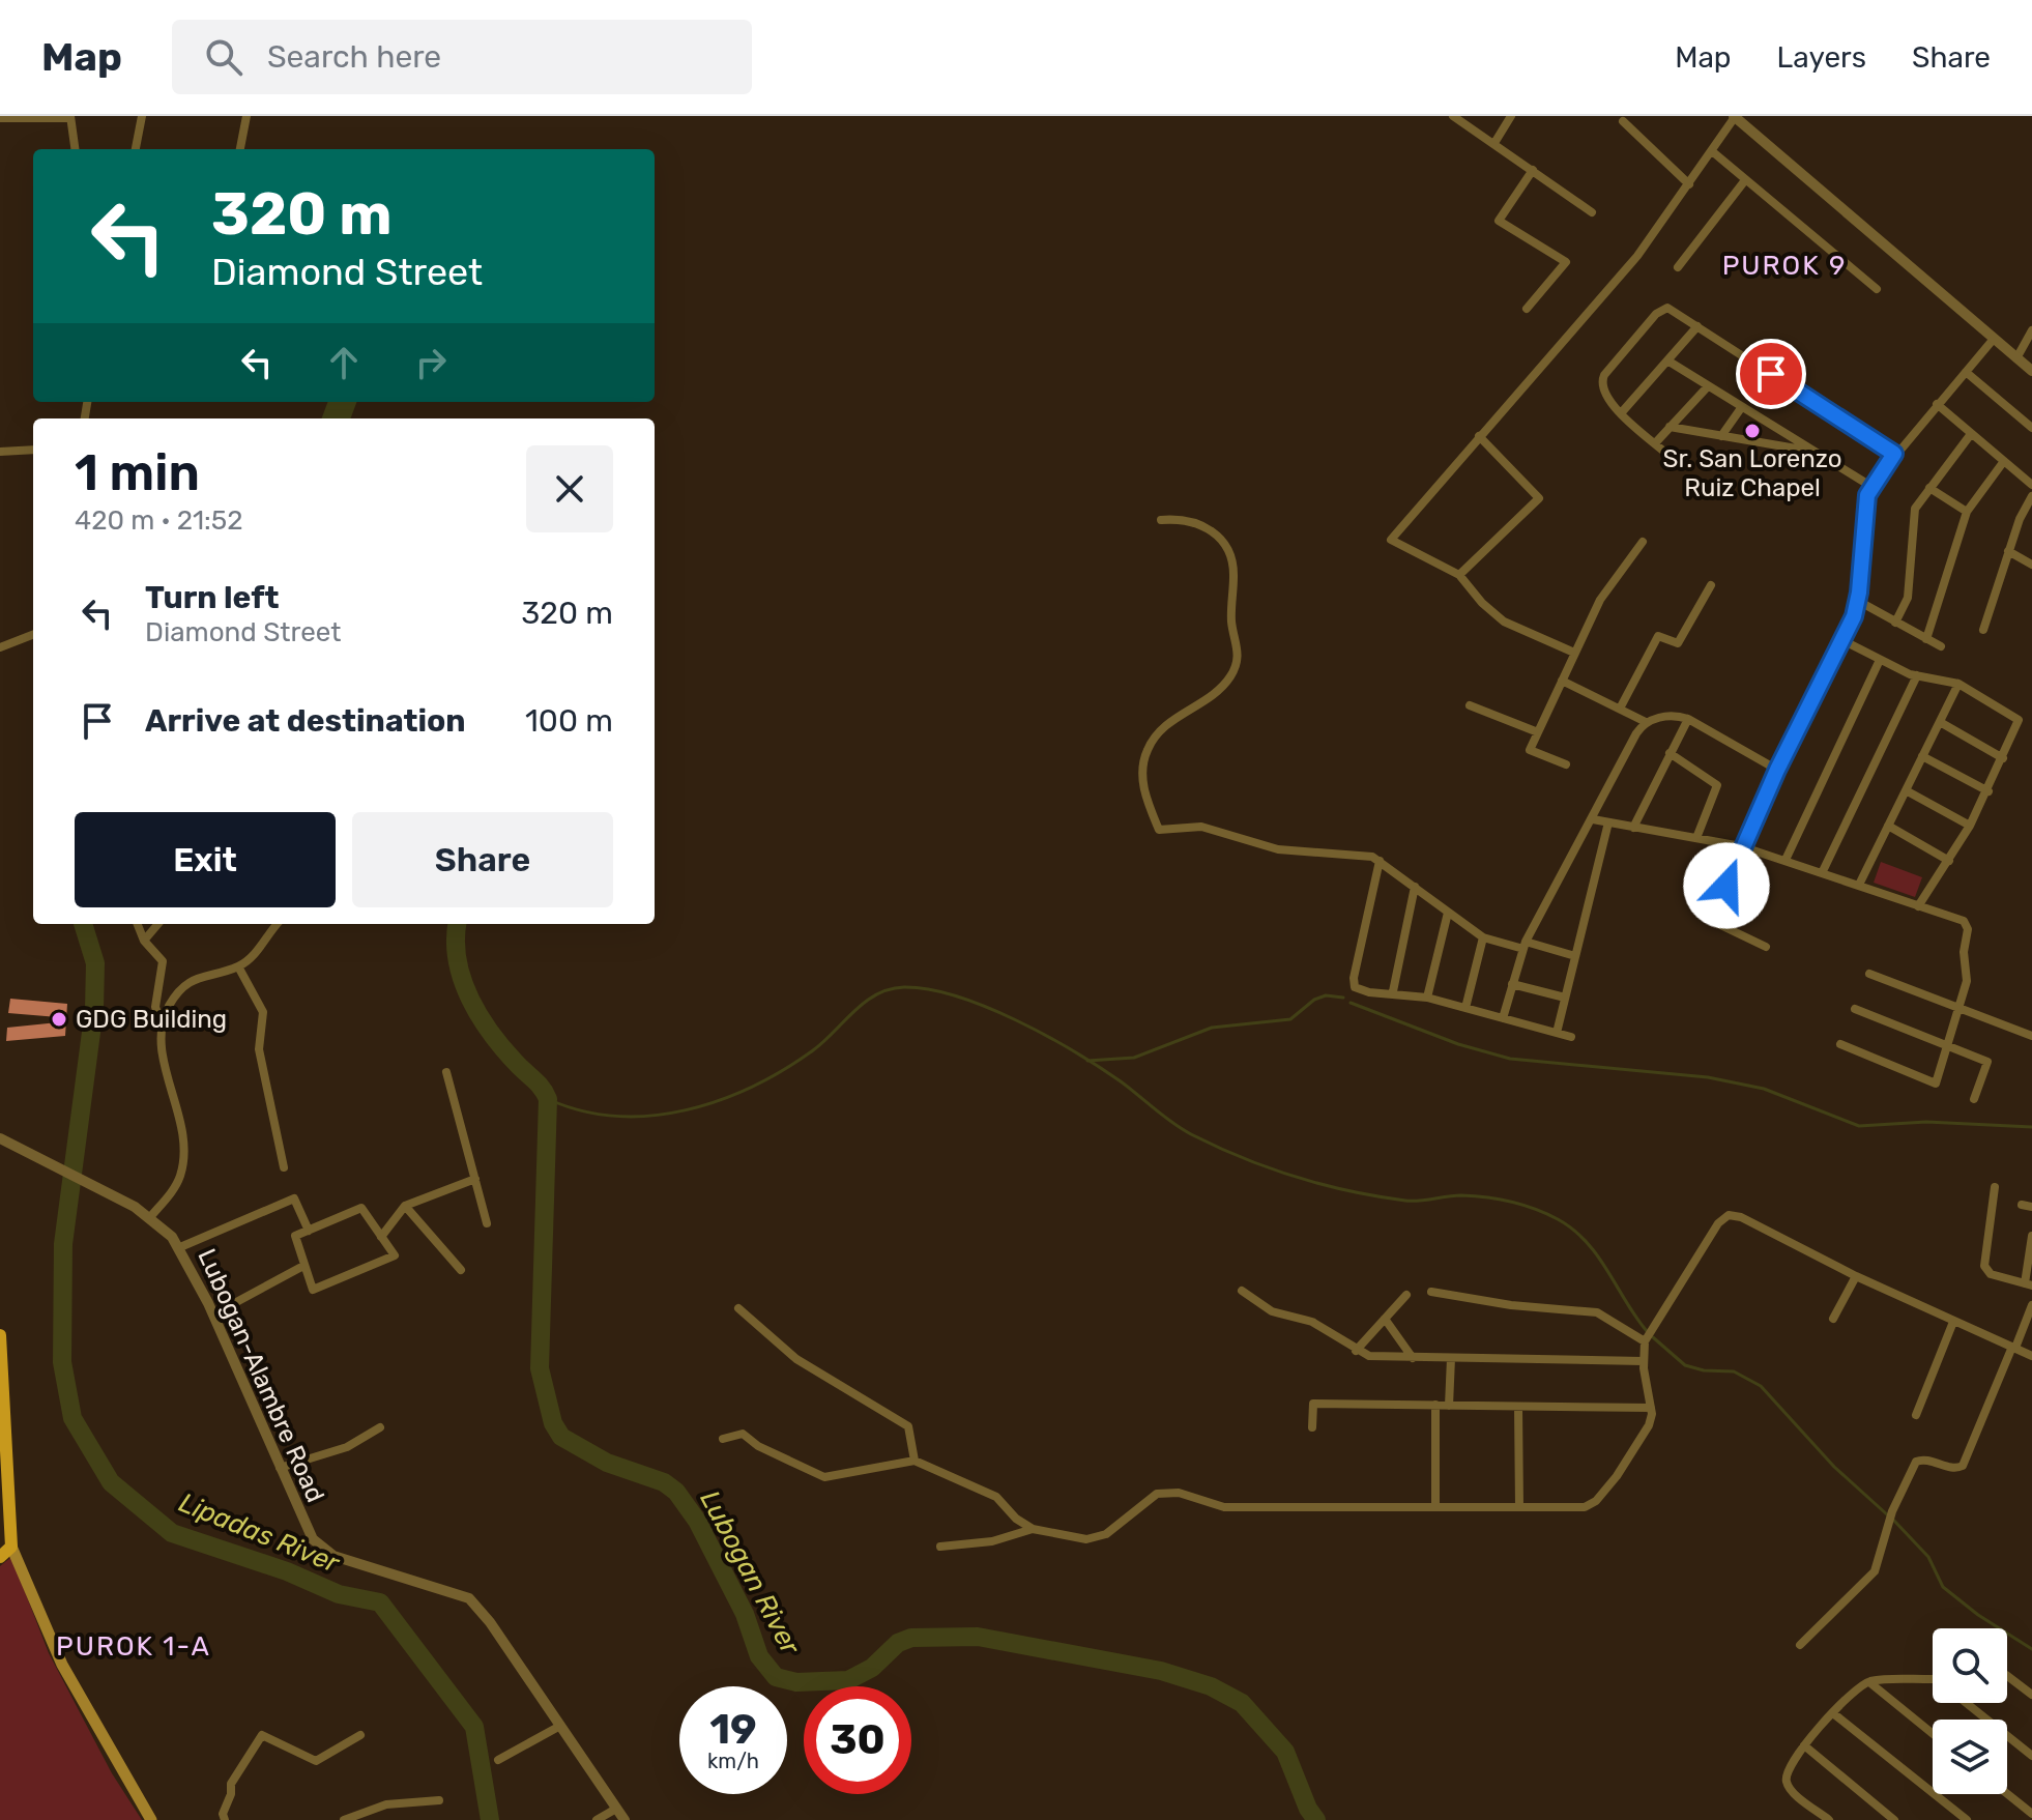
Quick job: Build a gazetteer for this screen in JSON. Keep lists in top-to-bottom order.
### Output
{
  "streets": {
    "street": ["Lubogan-Alambre Road"]
  },
  "districts": ["PUROK 9", "PUROK 1-A"],
  "water": ["Lipadas River", "Lubogan River"],
  "places": ["Sr. San Lorenzo Ruiz Chapel", "GDG Building"],
  "page": {
    "header": "Map",
    "search": "Search here",
    "nav": ["Map", "Layers", "Share"],
    "turn": ["320 m", "Diamond Street"],
    "heading": ["1 min", "420 m · 21:52"],
    "list": [
      {
        "name": "Turn left",
        "note": "Diamond Street",
        "value": "320 m"
      },
      {
        "name": "Arrive at destination",
        "value": "100 m"
      }
    ],
    "buttons": ["Exit", "Share"],
    "speed": "19 km/h",
    "limit": "30"
  }
}
